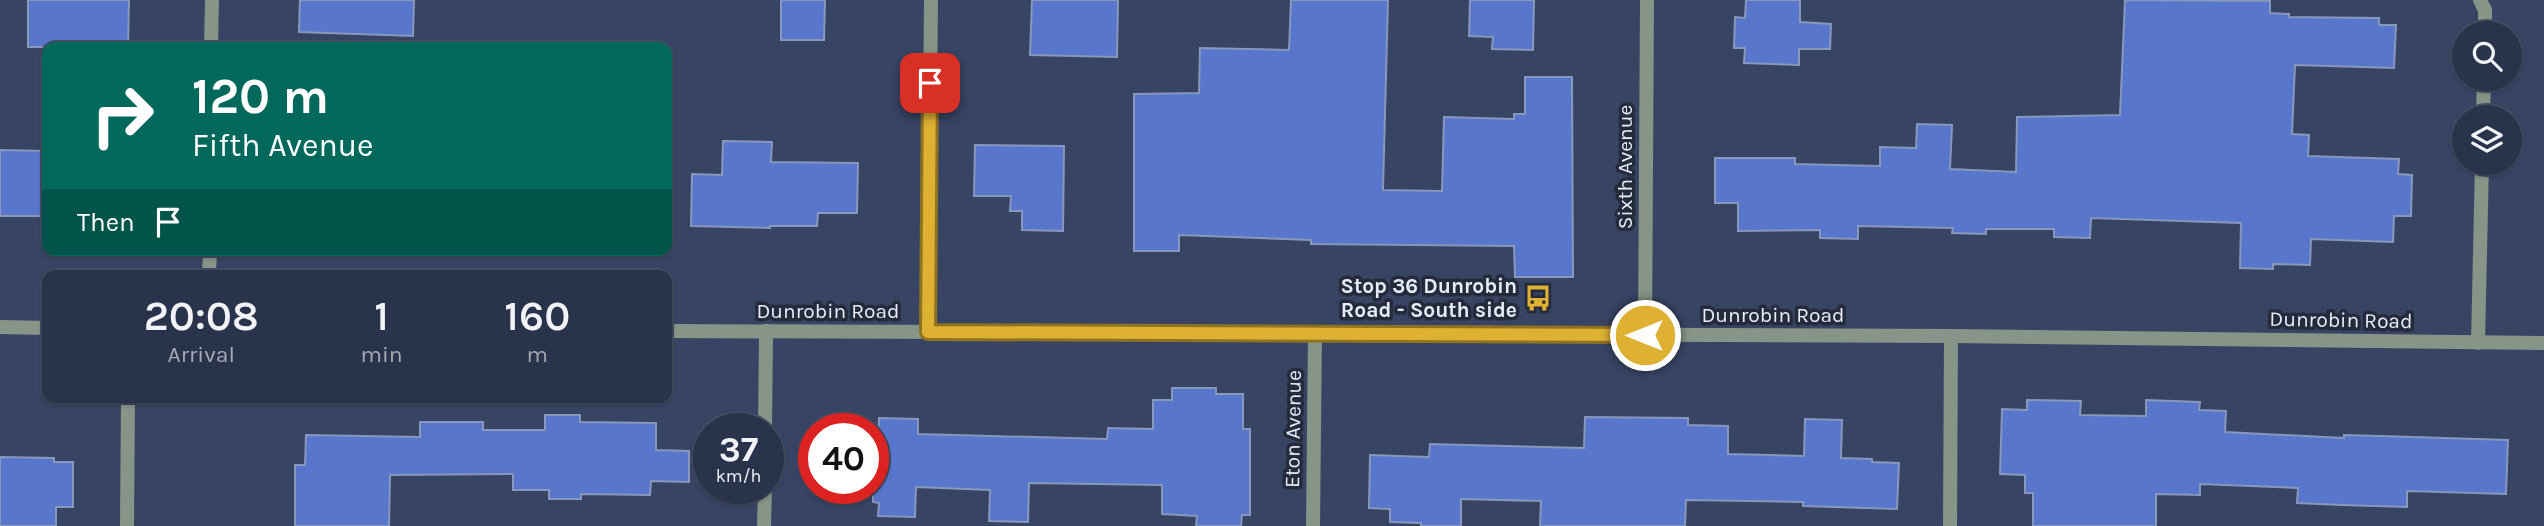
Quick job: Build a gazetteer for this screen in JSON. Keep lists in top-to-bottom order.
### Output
{
  "streets": {
    "street": ["Sixth Avenue", "Dunrobin Road", "Eton Avenue"]
  },
  "crossings": [
    ["Sixth Avenue", "Dunrobin Road"],
    ["Dunrobin Road", "Eton Avenue"]
  ],
  "places": {
    "bus stop": ["Stop 36 Dunrobin Road - South side"]
  },
  "page": {
    "turn": ["120 m", "Fifth Avenue"],
    "then": "Then",
    "eta": [
      "20:08",
      "Arrival",
      "1",
      "min",
      "160",
      "m"
    ],
    "speed": "37 km/h",
    "limit": "40"
  }
}
